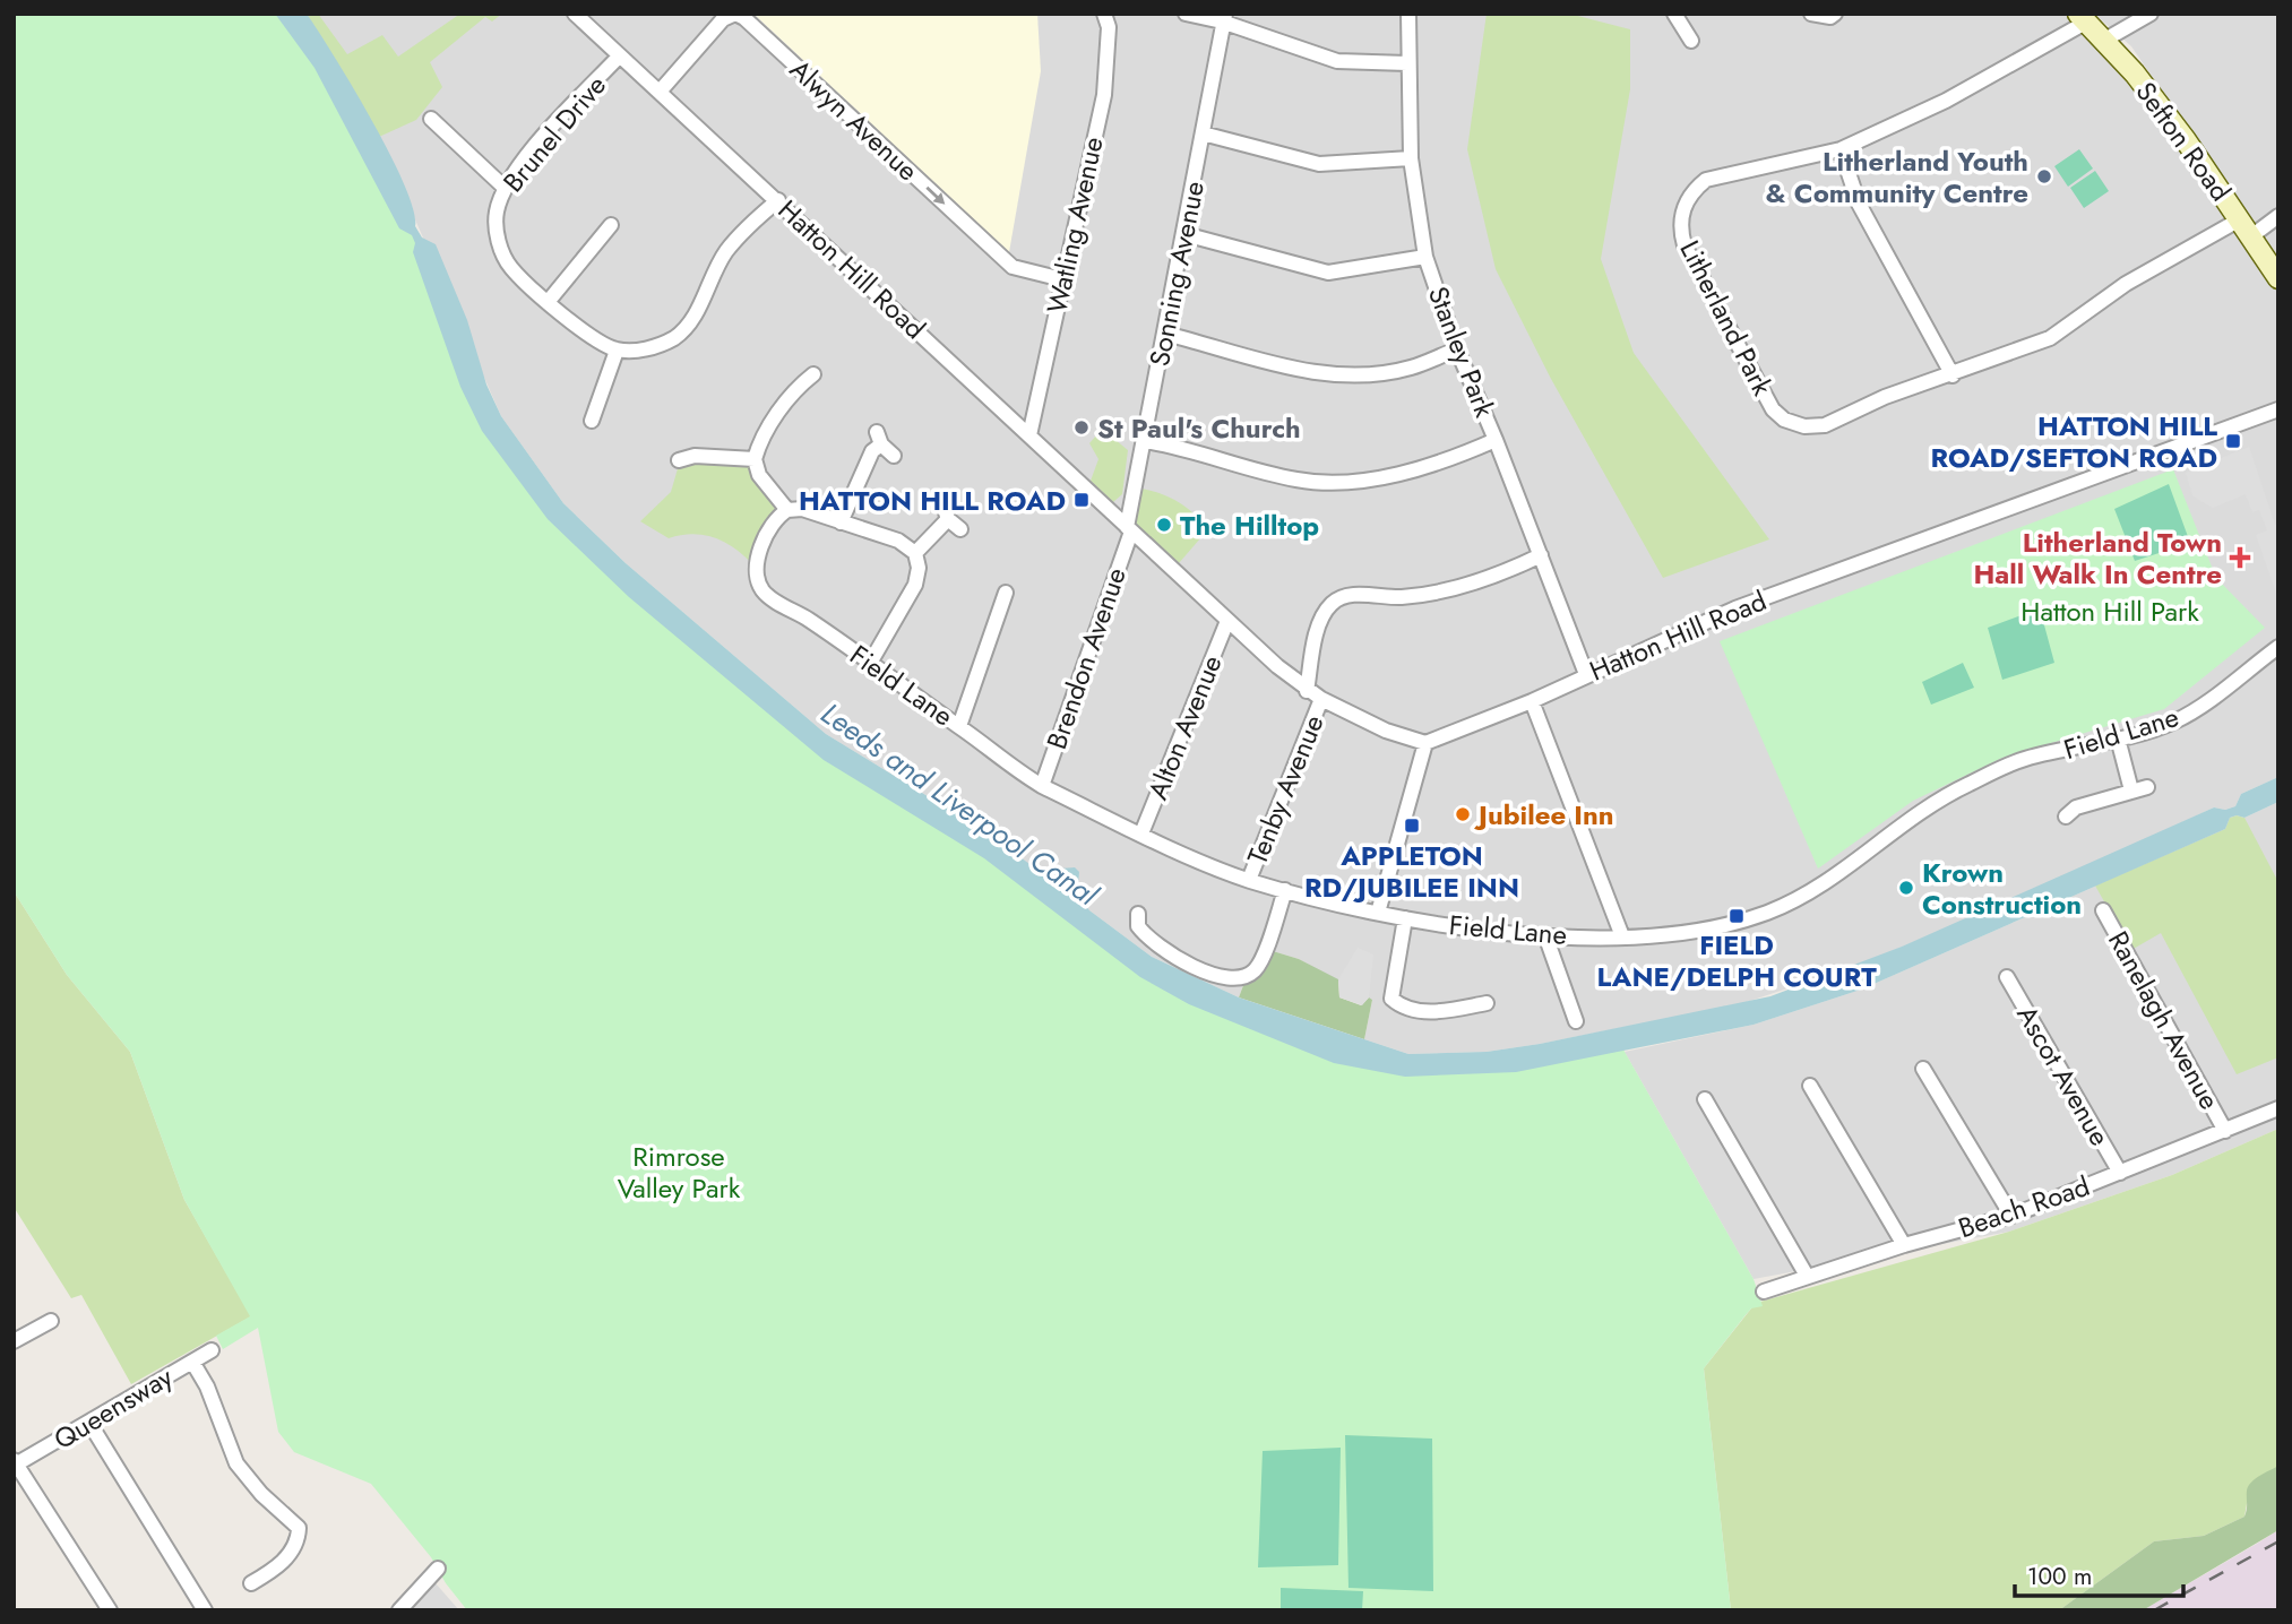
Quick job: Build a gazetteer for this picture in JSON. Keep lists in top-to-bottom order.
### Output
{
  "streets": {
    "main road": ["Sefton Road"],
    "street": [
      "Alwyn Avenue",
      "Brunel Drive",
      "Watling Avenue",
      "Hatton Hill Road",
      "Sonning Avenue",
      "Litherland Park",
      "Stanley Park",
      "Brendon Avenue",
      "Field Lane",
      "Alton Avenue",
      "Tenby Avenue",
      "Ranelagh Avenue",
      "Ascot Avenue",
      "Beach Road",
      "Queensway"
    ]
  },
  "crossings": [
    ["Alwyn Avenue", "Watling Avenue"],
    ["Alwyn Avenue", "Hatton Hill Road"],
    ["Brunel Drive", "Hatton Hill Road"],
    ["Sefton Road", "Litherland Park"],
    ["Watling Avenue", "Hatton Hill Road"],
    ["Hatton Hill Road", "Sonning Avenue"],
    ["Hatton Hill Road", "Stanley Park"],
    ["Hatton Hill Road", "Brendon Avenue"],
    ["Hatton Hill Road", "Alton Avenue"],
    ["Hatton Hill Road", "Tenby Avenue"],
    ["Sonning Avenue", "Brendon Avenue"],
    ["Brendon Avenue", "Field Lane"],
    ["Field Lane", "Alton Avenue"],
    ["Field Lane", "Tenby Avenue"],
    ["Ranelagh Avenue", "Beach Road"],
    ["Ascot Avenue", "Beach Road"]
  ],
  "one_way": ["Alwyn Avenue"],
  "water": ["Leeds and Liverpool Canal"],
  "parks": ["Hatton Hill Park", "Rimrose Valley Park"],
  "places": {
    "other": [
      "Litherland Youth & Community Centre",
      "St Paul's Church",
      "The Hilltop",
      "Jubilee Inn",
      "Krown Construction"
    ],
    "transit": [
      "HATTON HILL ROAD/SEFTON ROAD",
      "HATTON HILL ROAD",
      "APPLETON RD/JUBILEE INN",
      "FIELD LANE/DELPH COURT"
    ],
    "health": ["Litherland Town Hall Walk In Centre"]
  },
  "scale_bar": "100 m"
}
